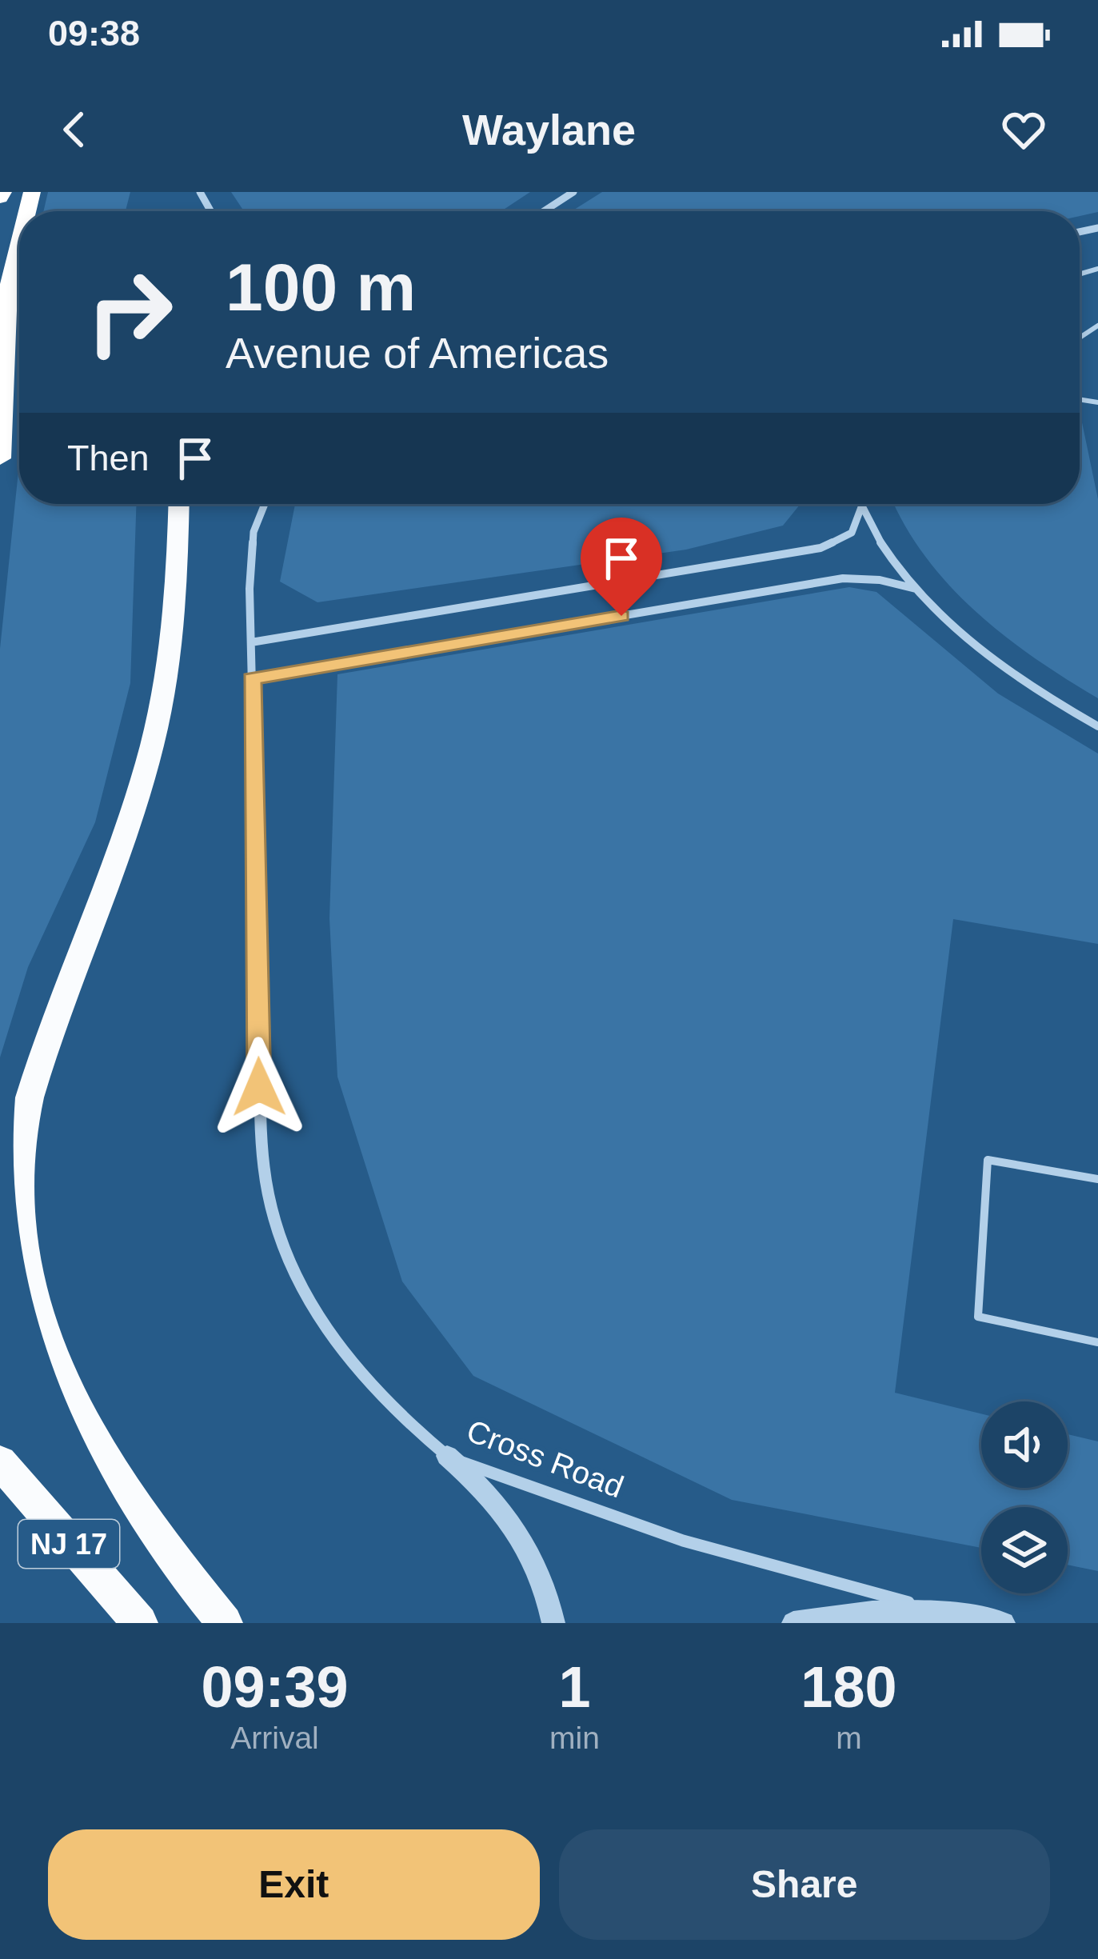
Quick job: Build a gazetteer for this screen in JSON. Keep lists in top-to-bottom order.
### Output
{
  "streets": {
    "highway": ["NJ 17"],
    "street": ["Cross Road"]
  },
  "page": {
    "status": "09:38",
    "header": "Waylane",
    "turn": ["100 m", "Avenue of Americas"],
    "then": "Then",
    "eta": [
      "09:39",
      "Arrival",
      "1",
      "min",
      "180",
      "m"
    ],
    "buttons": ["Exit", "Share"]
  }
}
